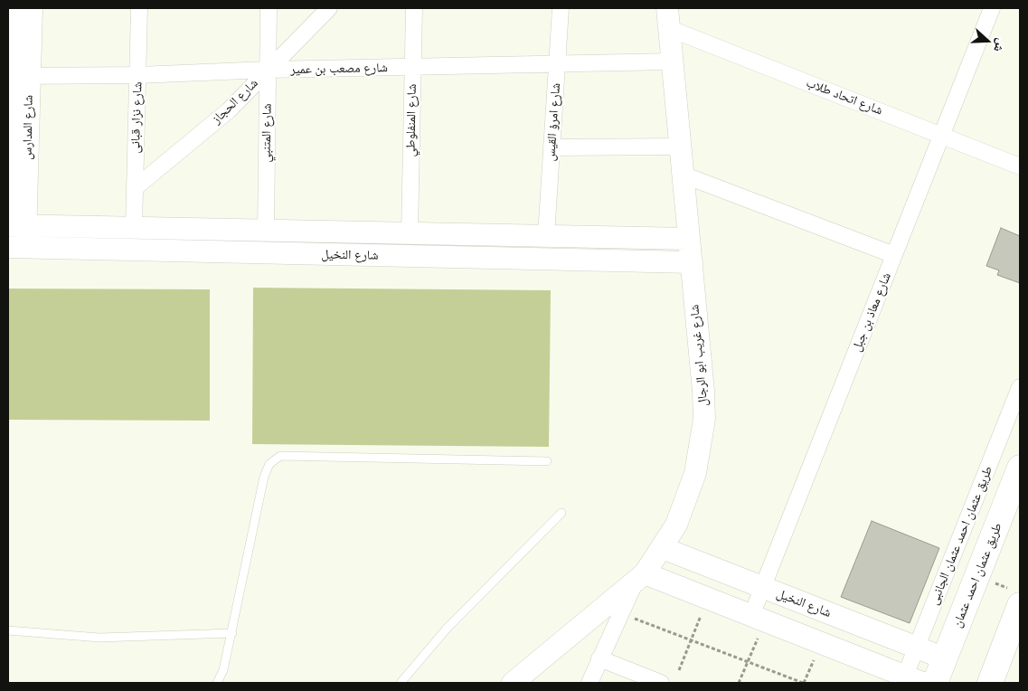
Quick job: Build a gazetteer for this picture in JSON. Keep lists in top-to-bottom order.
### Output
{
  "streets": {
    "main road": [
      "شارع المدارس",
      "شارع النخيل",
      "شارع غريب ابو الرجال",
      "طريق عثمان احمد عثمان"
    ],
    "street": [
      "شارع مصعب بن عمير",
      "شارع اتحاد طلاب",
      "شارع الحجاز",
      "شارع نزار قبانى",
      "شارع المنفلوطي",
      "شارع امرؤ القيس",
      "شارع المتنبي",
      "شارع معاذ بن جبل",
      "طريق عثمان احمد عثمان الجانبى"
    ]
  },
  "crossings": [
    ["شارع مصعب بن عمير", "شارع الحجاز"],
    ["شارع مصعب بن عمير", "شارع نزار قبانى"],
    ["شارع مصعب بن عمير", "شارع المنفلوطي"],
    ["شارع مصعب بن عمير", "شارع امرؤ القيس"],
    ["شارع مصعب بن عمير", "شارع المدارس"],
    ["شارع مصعب بن عمير", "شارع المتنبي"],
    ["شارع مصعب بن عمير", "شارع غريب ابو الرجال"],
    ["شارع اتحاد طلاب", "شارع معاذ بن جبل"],
    ["شارع اتحاد طلاب", "شارع غريب ابو الرجال"],
    ["شارع الحجاز", "شارع نزار قبانى"],
    ["شارع الحجاز", "شارع المتنبي"],
    ["شارع نزار قبانى", "شارع النخيل"],
    ["شارع المنفلوطي", "شارع النخيل"],
    ["شارع امرؤ القيس", "شارع النخيل"],
    ["شارع المدارس", "شارع النخيل"],
    ["شارع المتنبي", "شارع النخيل"],
    ["شارع النخيل", "شارع معاذ بن جبل"],
    ["شارع النخيل", "شارع غريب ابو الرجال"],
    ["شارع النخيل", "طريق عثمان احمد عثمان الجانبى"],
    ["شارع النخيل", "طريق عثمان احمد عثمان"]
  ],
  "north": "right"
}
